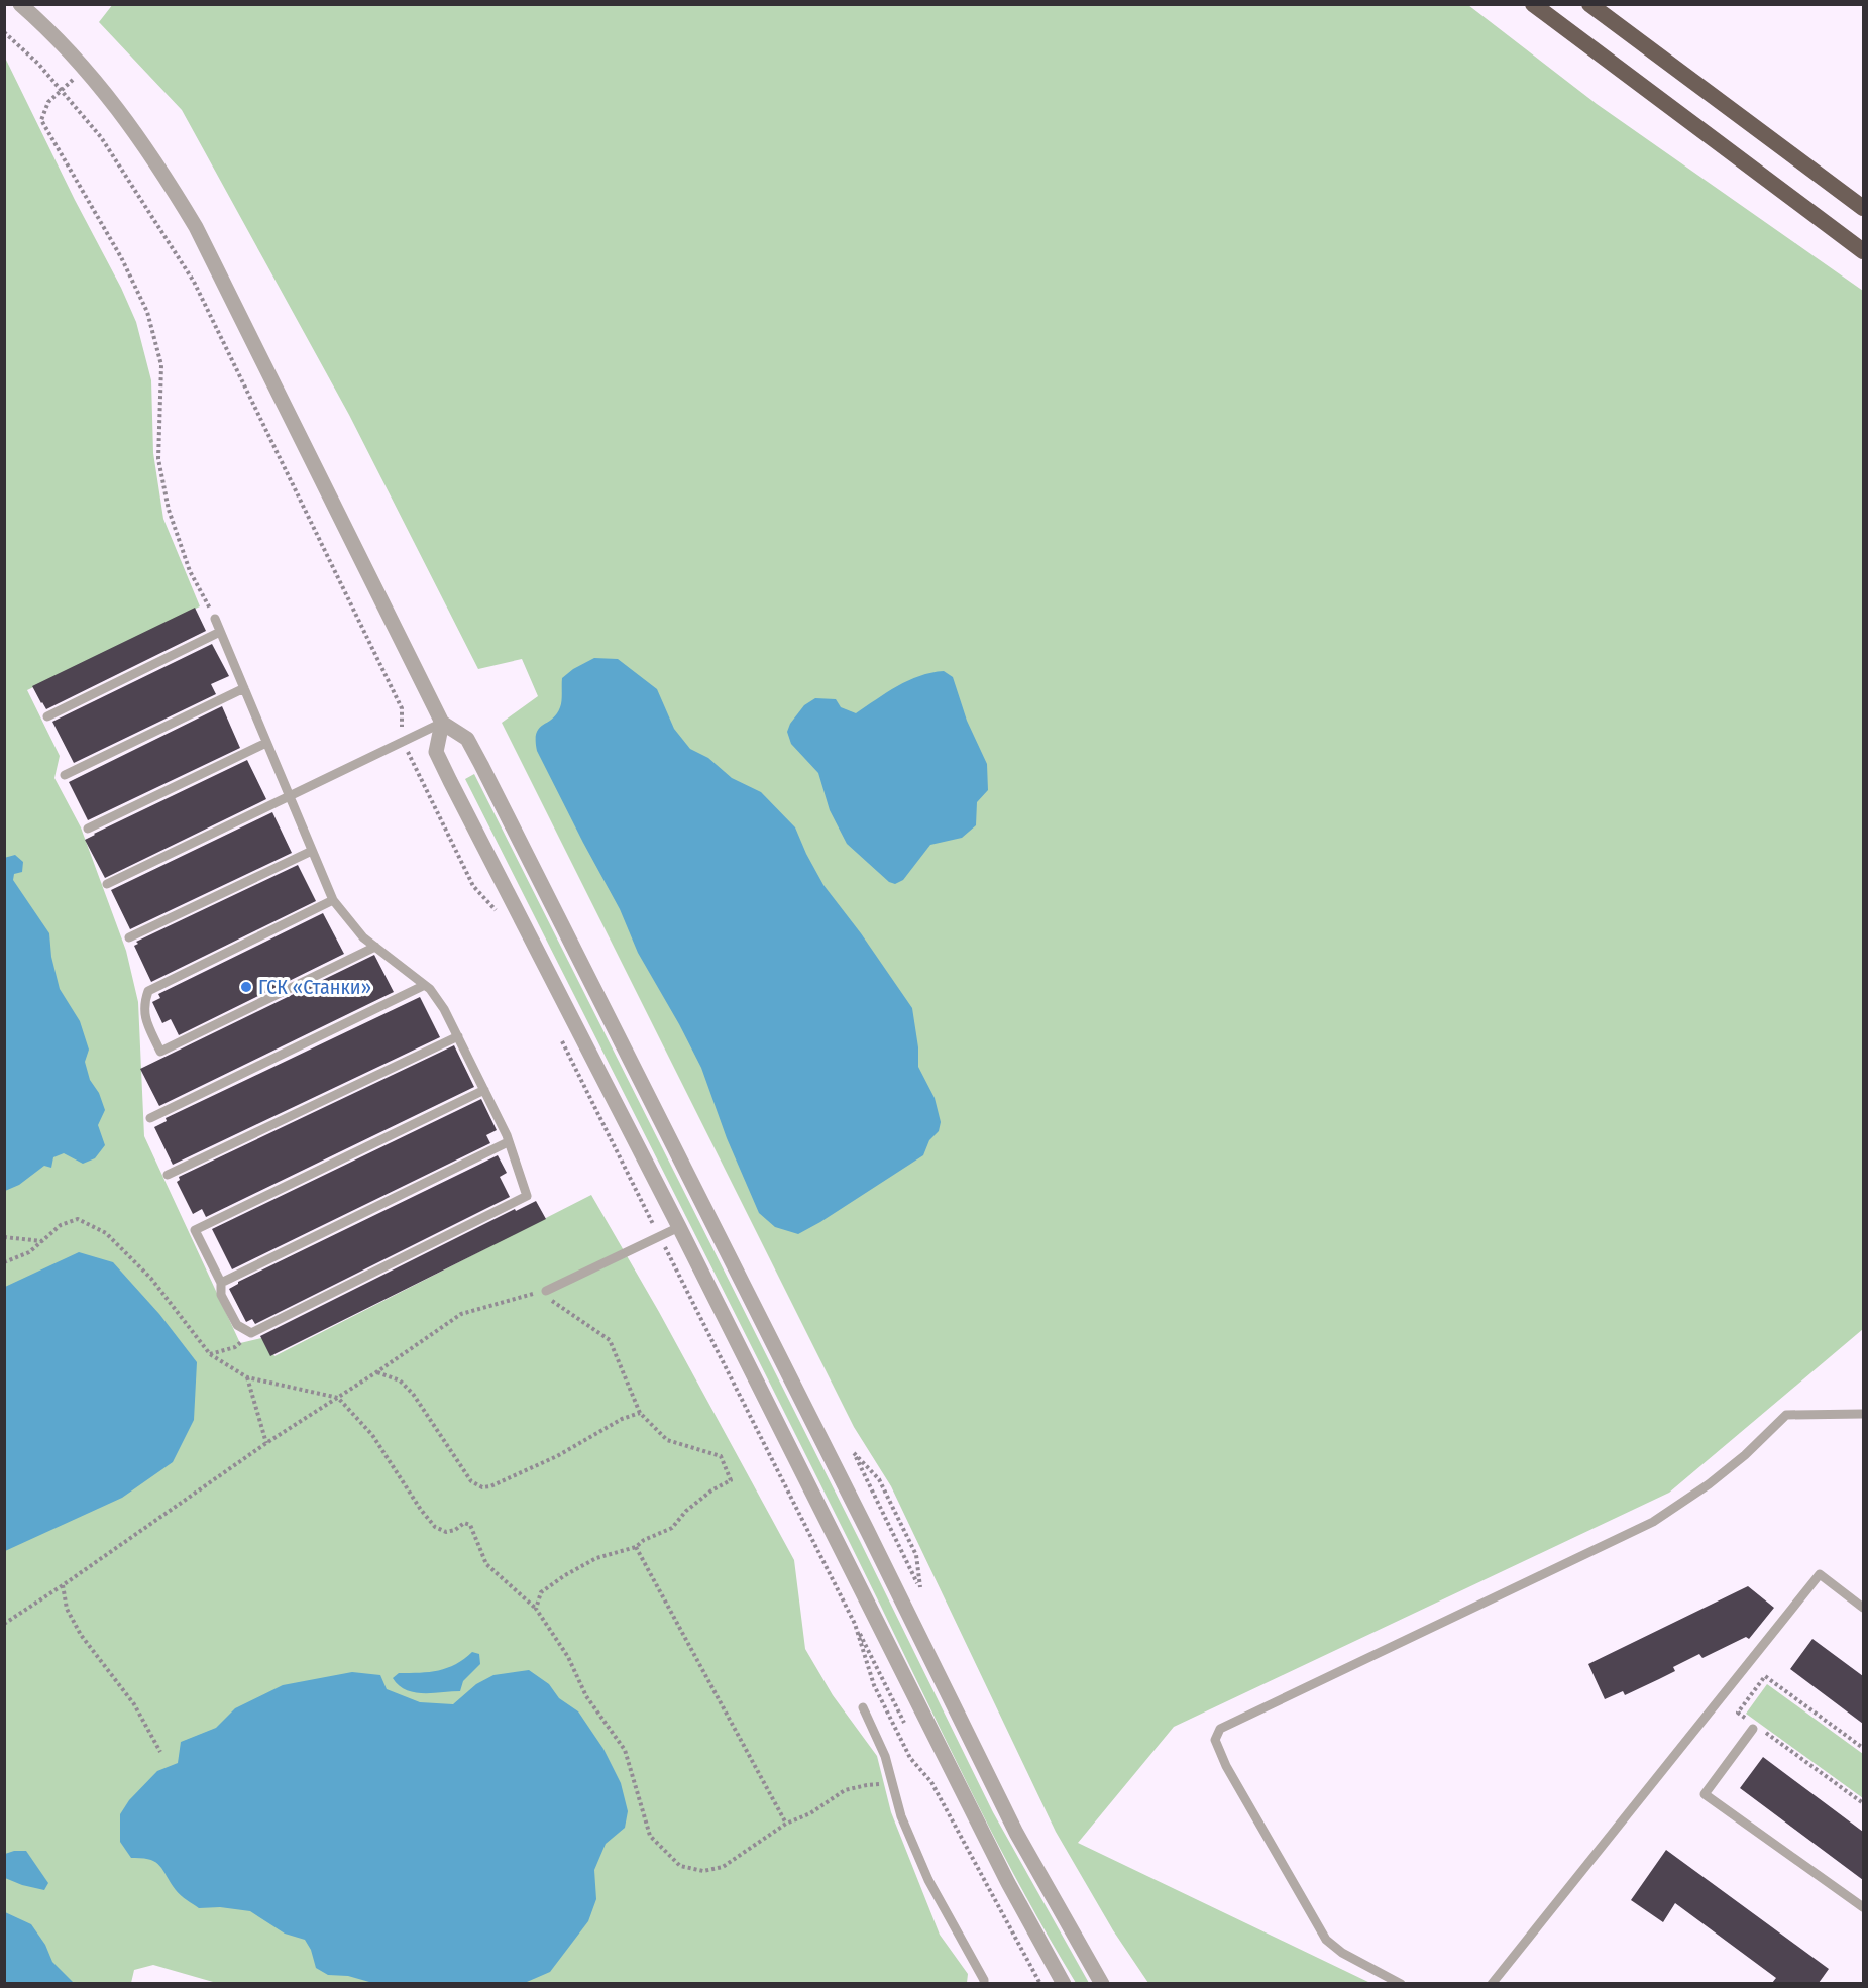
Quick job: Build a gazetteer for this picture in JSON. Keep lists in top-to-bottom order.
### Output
{
  "places": ["ГСК «Станки»"]
}
